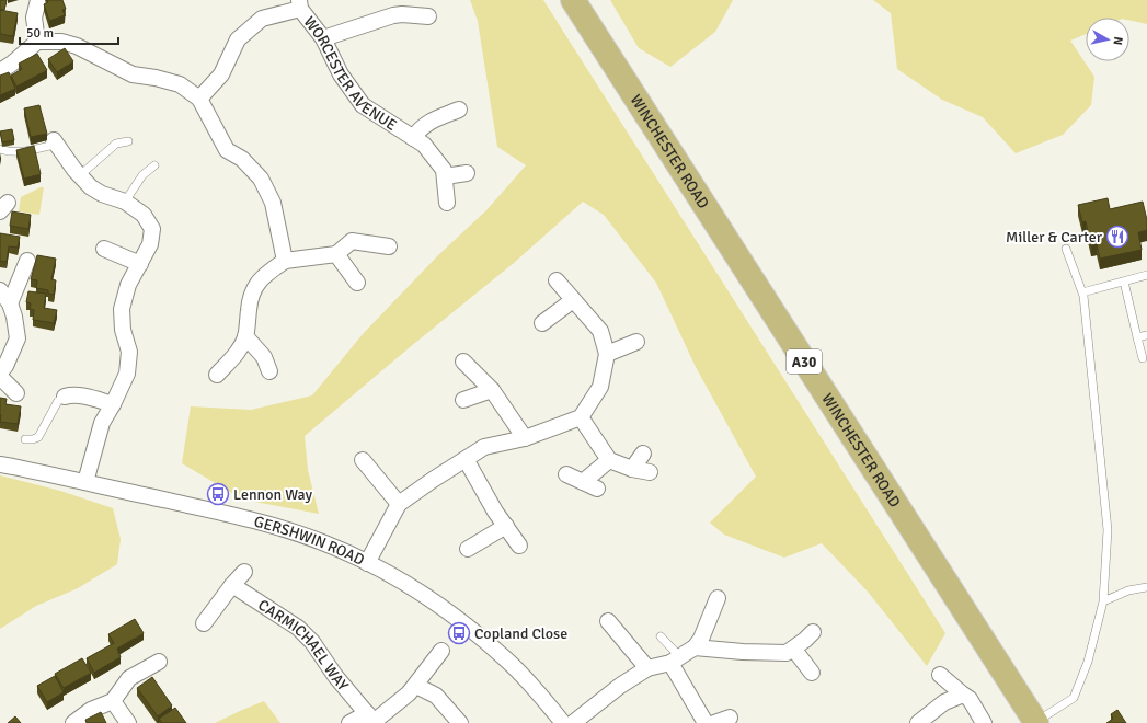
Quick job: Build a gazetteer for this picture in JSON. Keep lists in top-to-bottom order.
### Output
{
  "streets": {
    "main road": ["WINCHESTER ROAD", "A30"],
    "street": ["WORCESTER AVENUE", "GERSHWIN ROAD", "CARMICHAEL WAY"]
  },
  "places": {
    "restaurant": ["Miller & Carter"],
    "bus stop": ["Lennon Way", "Copland Close"]
  },
  "scale_bar": "50 m",
  "north": "right"
}
